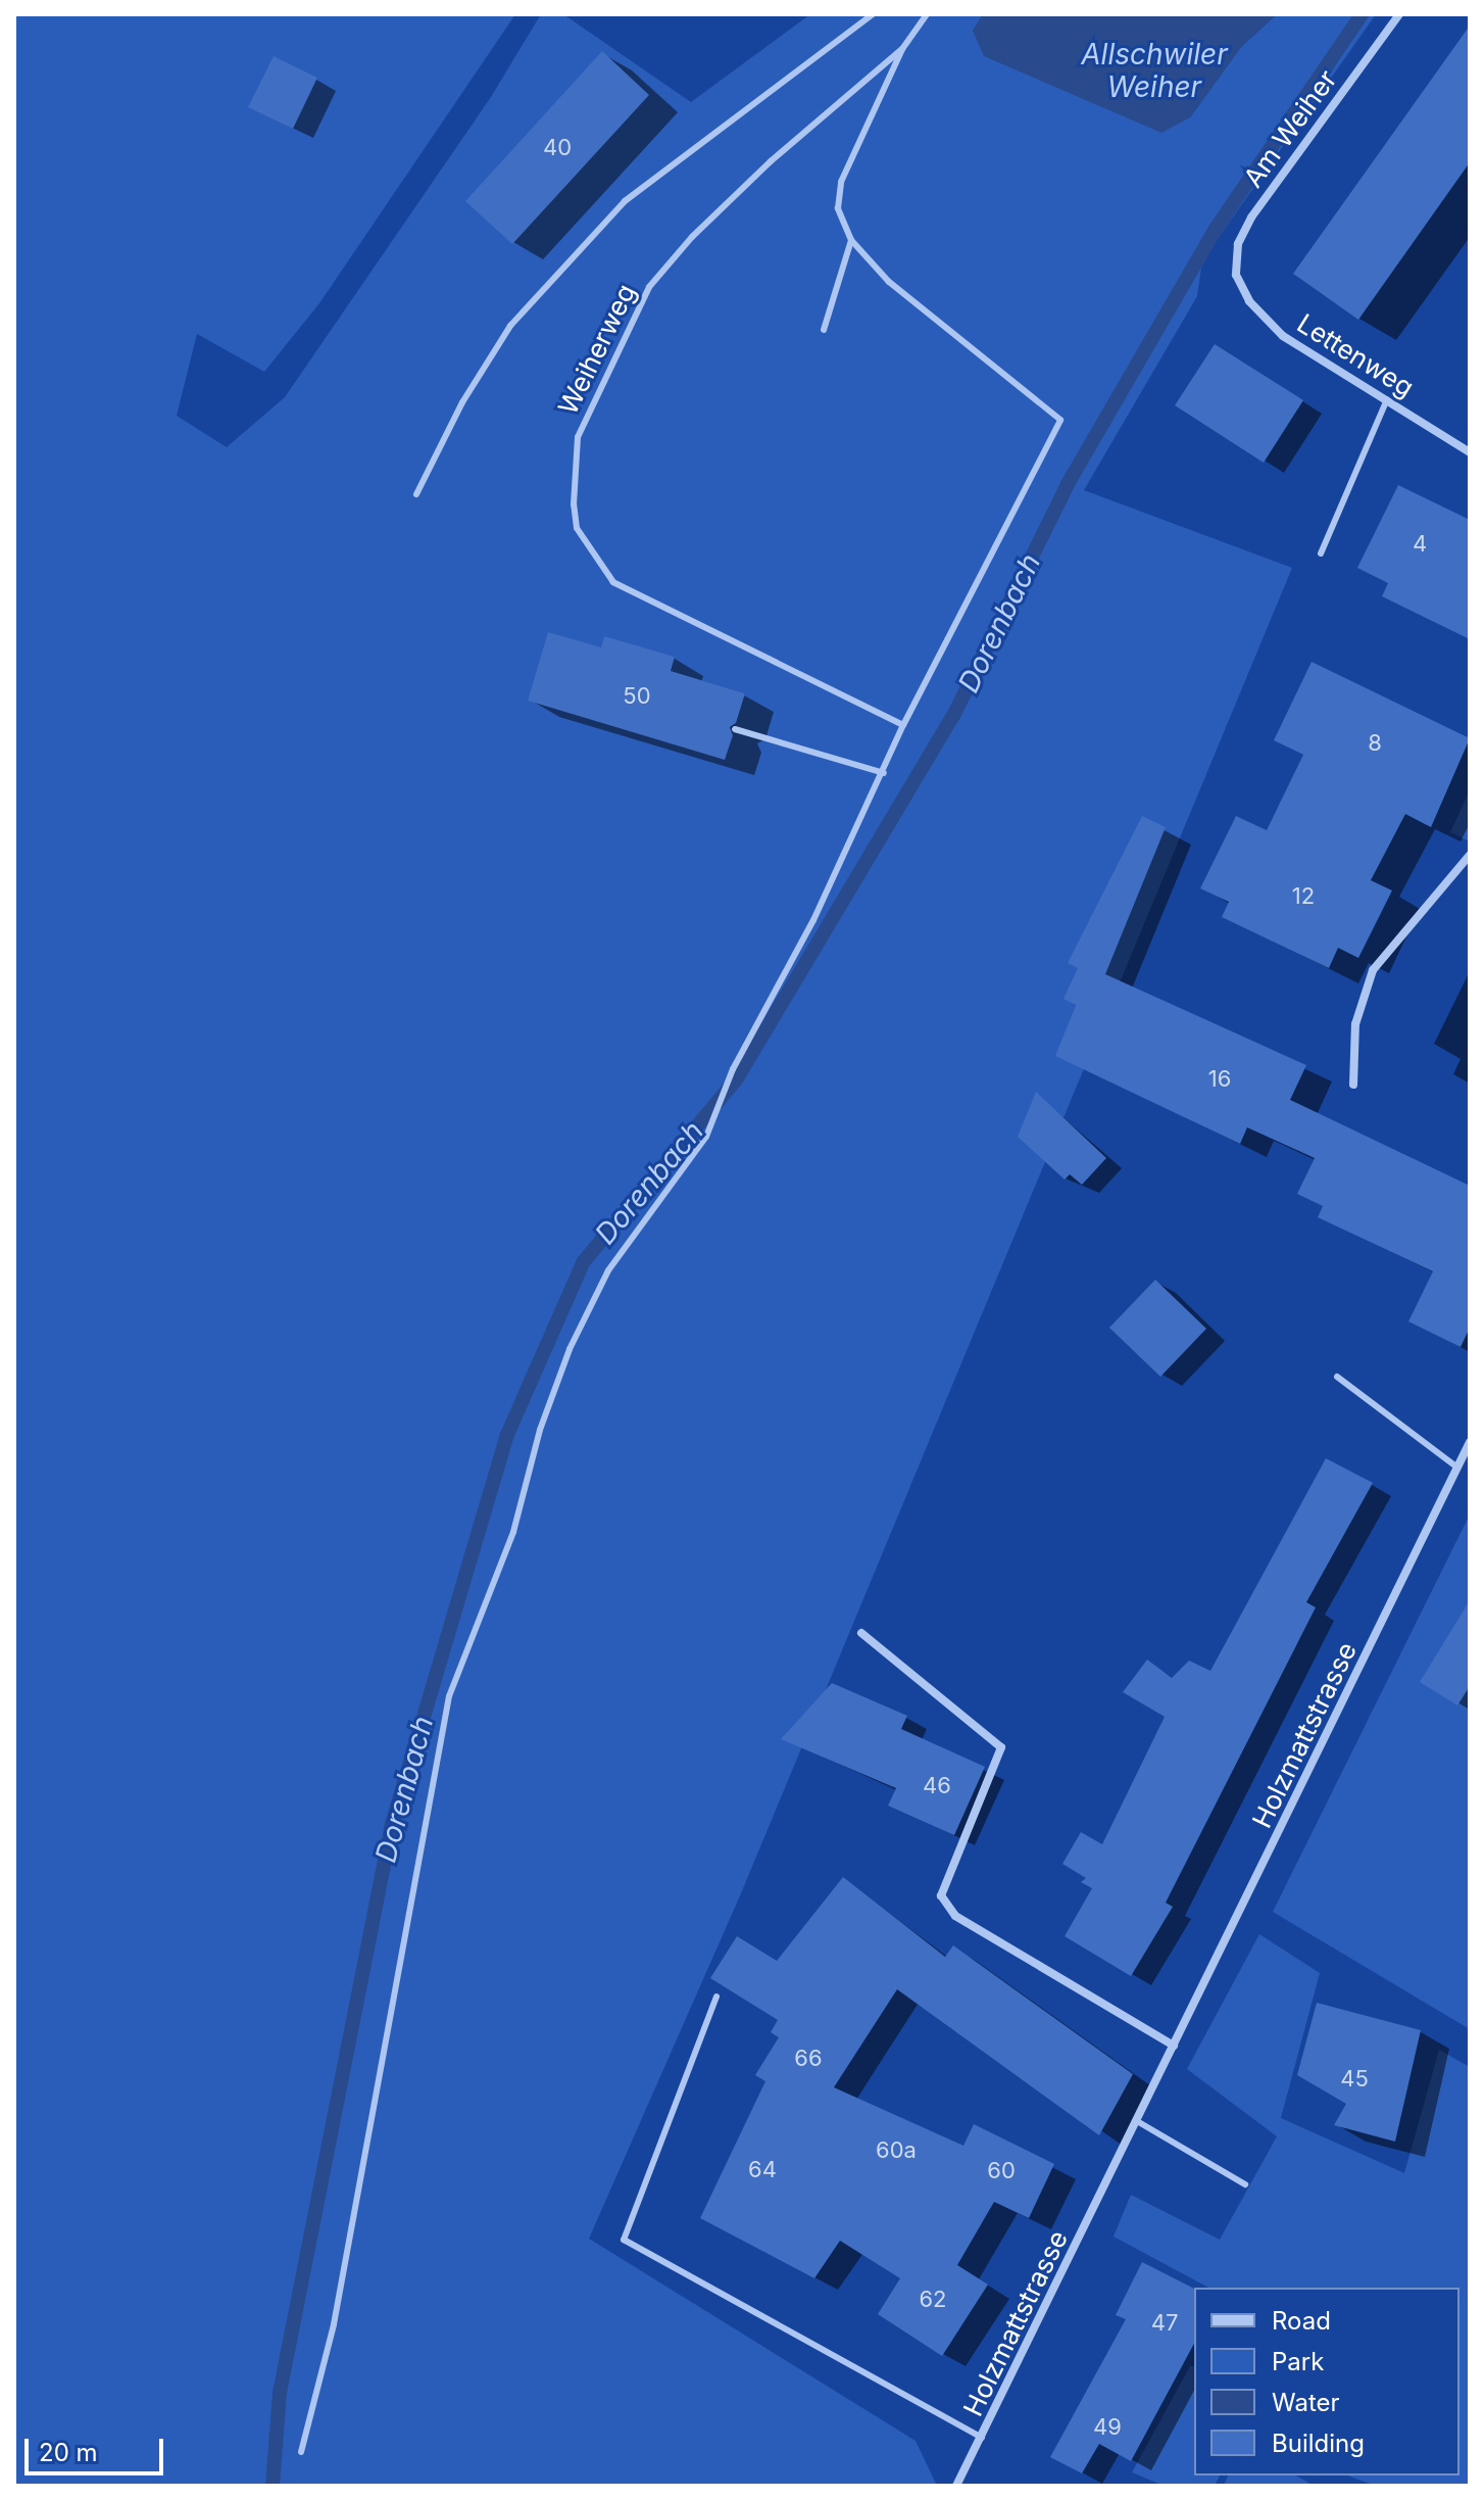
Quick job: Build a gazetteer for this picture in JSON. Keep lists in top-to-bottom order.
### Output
{
  "streets": {
    "street": ["Am Weiher", "Lettenweg", "Holzmattstrasse"],
    "lane": ["Weiherweg"]
  },
  "crossings": [
    ["Am Weiher", "Lettenweg"]
  ],
  "water": ["Allschwiler Weiher", "Dorenbach"],
  "house_numbers": [
    "40",
    "4",
    "50",
    "8",
    "12",
    "16",
    "46",
    "66",
    "45",
    "60a",
    "64",
    "60",
    "62",
    "47",
    "49"
  ],
  "legend": [
    "Road",
    "Park",
    "Water",
    "Building"
  ],
  "scale_bar": "20 m"
}
